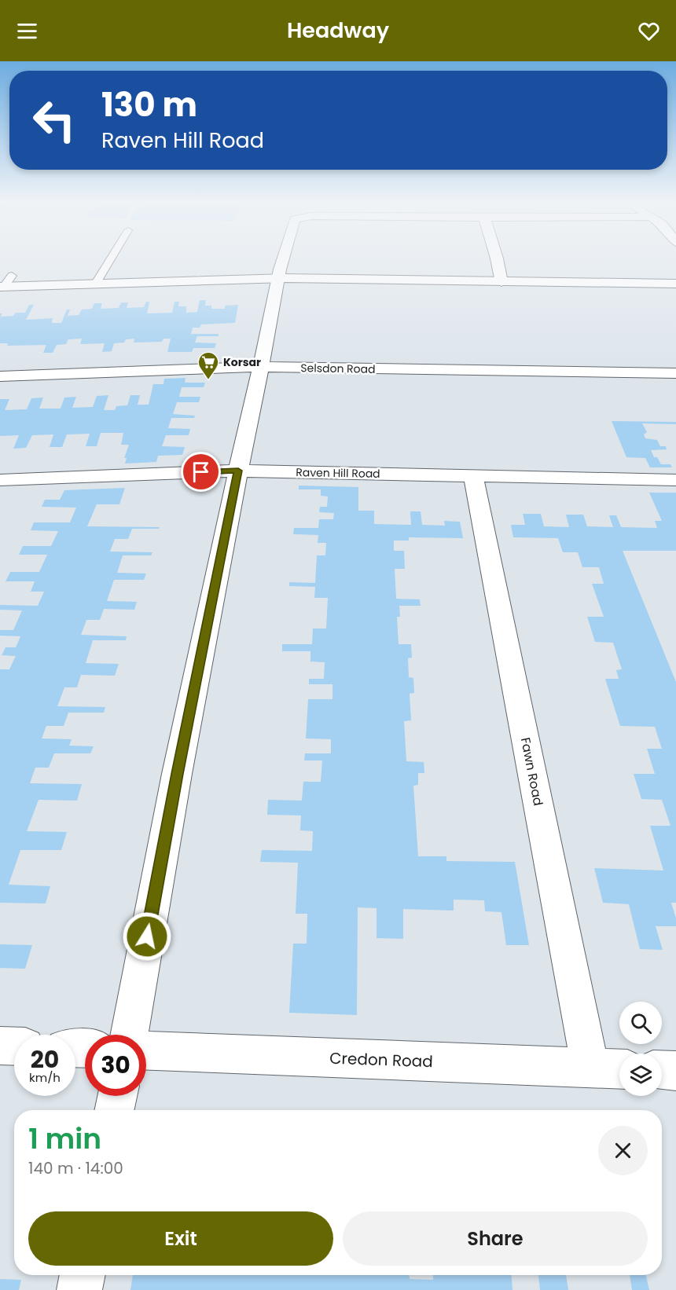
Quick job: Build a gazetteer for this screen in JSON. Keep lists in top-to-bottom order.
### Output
{
  "streets": {
    "street": [
      "Selsdon Road",
      "Raven Hill Road",
      "Fawn Road",
      "Credon Road"
    ]
  },
  "crossings": [
    ["Raven Hill Road", "Fawn Road"],
    ["Fawn Road", "Credon Road"]
  ],
  "places": {
    "supermarket": ["Korsar"]
  },
  "page": {
    "header": "Headway",
    "turn": ["130 m", "Raven Hill Road"],
    "speed": "20 km/h",
    "limit": "30",
    "heading": ["1 min", "140 m · 14:00"],
    "buttons": ["Exit", "Share"]
  }
}
